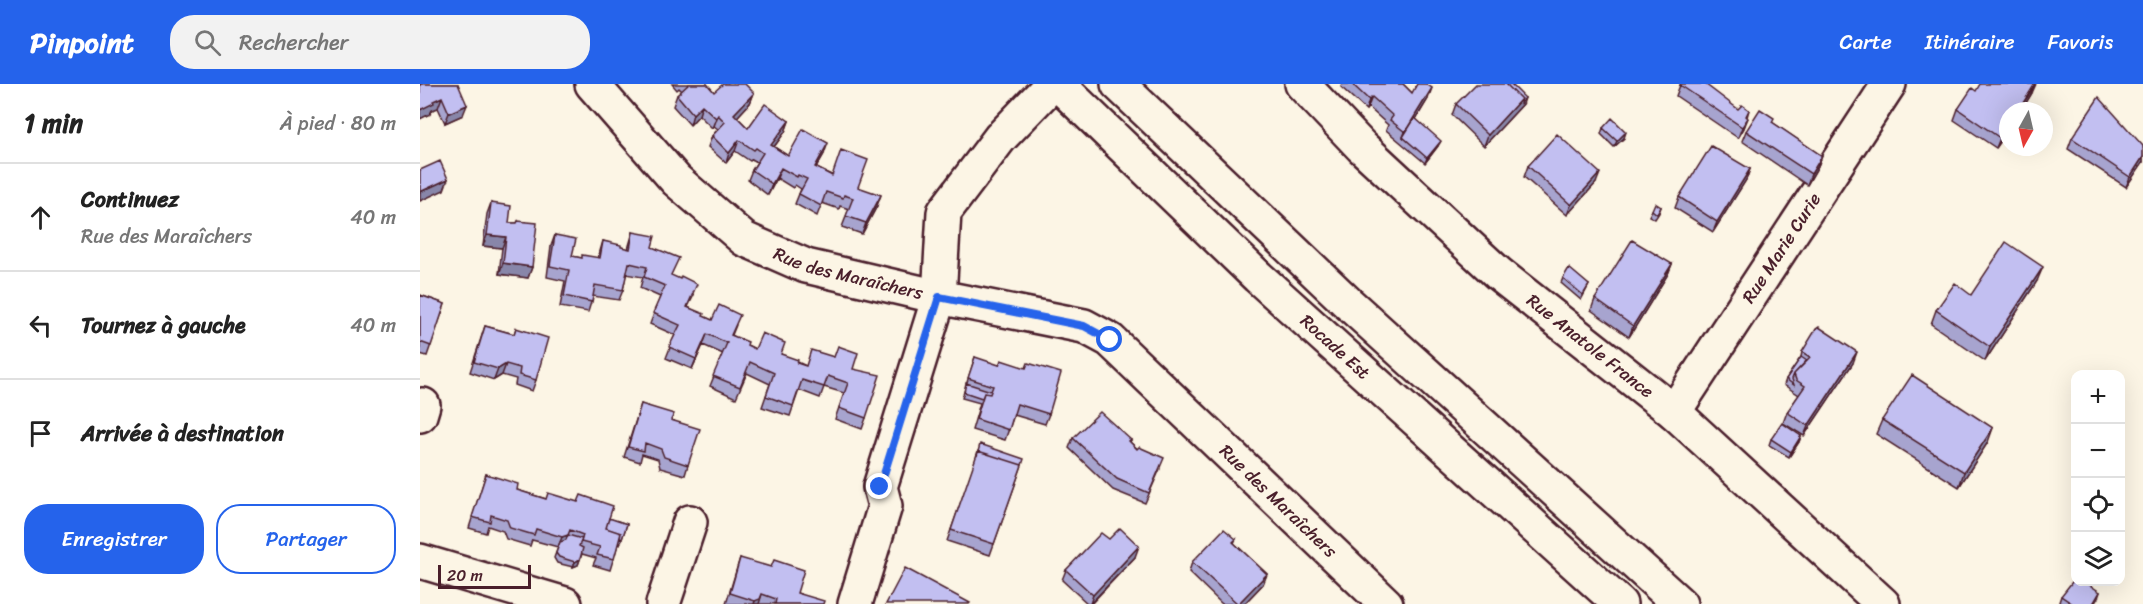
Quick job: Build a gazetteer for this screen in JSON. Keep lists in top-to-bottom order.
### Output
{
  "streets": {
    "main road": [
      "Rue Marie Curie",
      "Rue des Maraîchers",
      "Rue Anatole France",
      "Rocade Est"
    ]
  },
  "crossings": [
    ["Rue Marie Curie", "Rue Anatole France"]
  ],
  "scale_bar": "20 m",
  "north": "bottom",
  "page": {
    "header": "Pinpoint",
    "search": "Rechercher",
    "nav": ["Carte", "Itinéraire", "Favoris"],
    "heading": ["1 min", "À pied · 80 m"],
    "list": [
      ["Continuez", "Rue des Maraîchers", "40 m"],
      ["Tournez à gauche", "40 m"],
      "Arrivée à destination"
    ],
    "map_buttons": ["+", "−"],
    "buttons": ["Enregistrer", "Partager"],
    "scale": "20 m"
  }
}
